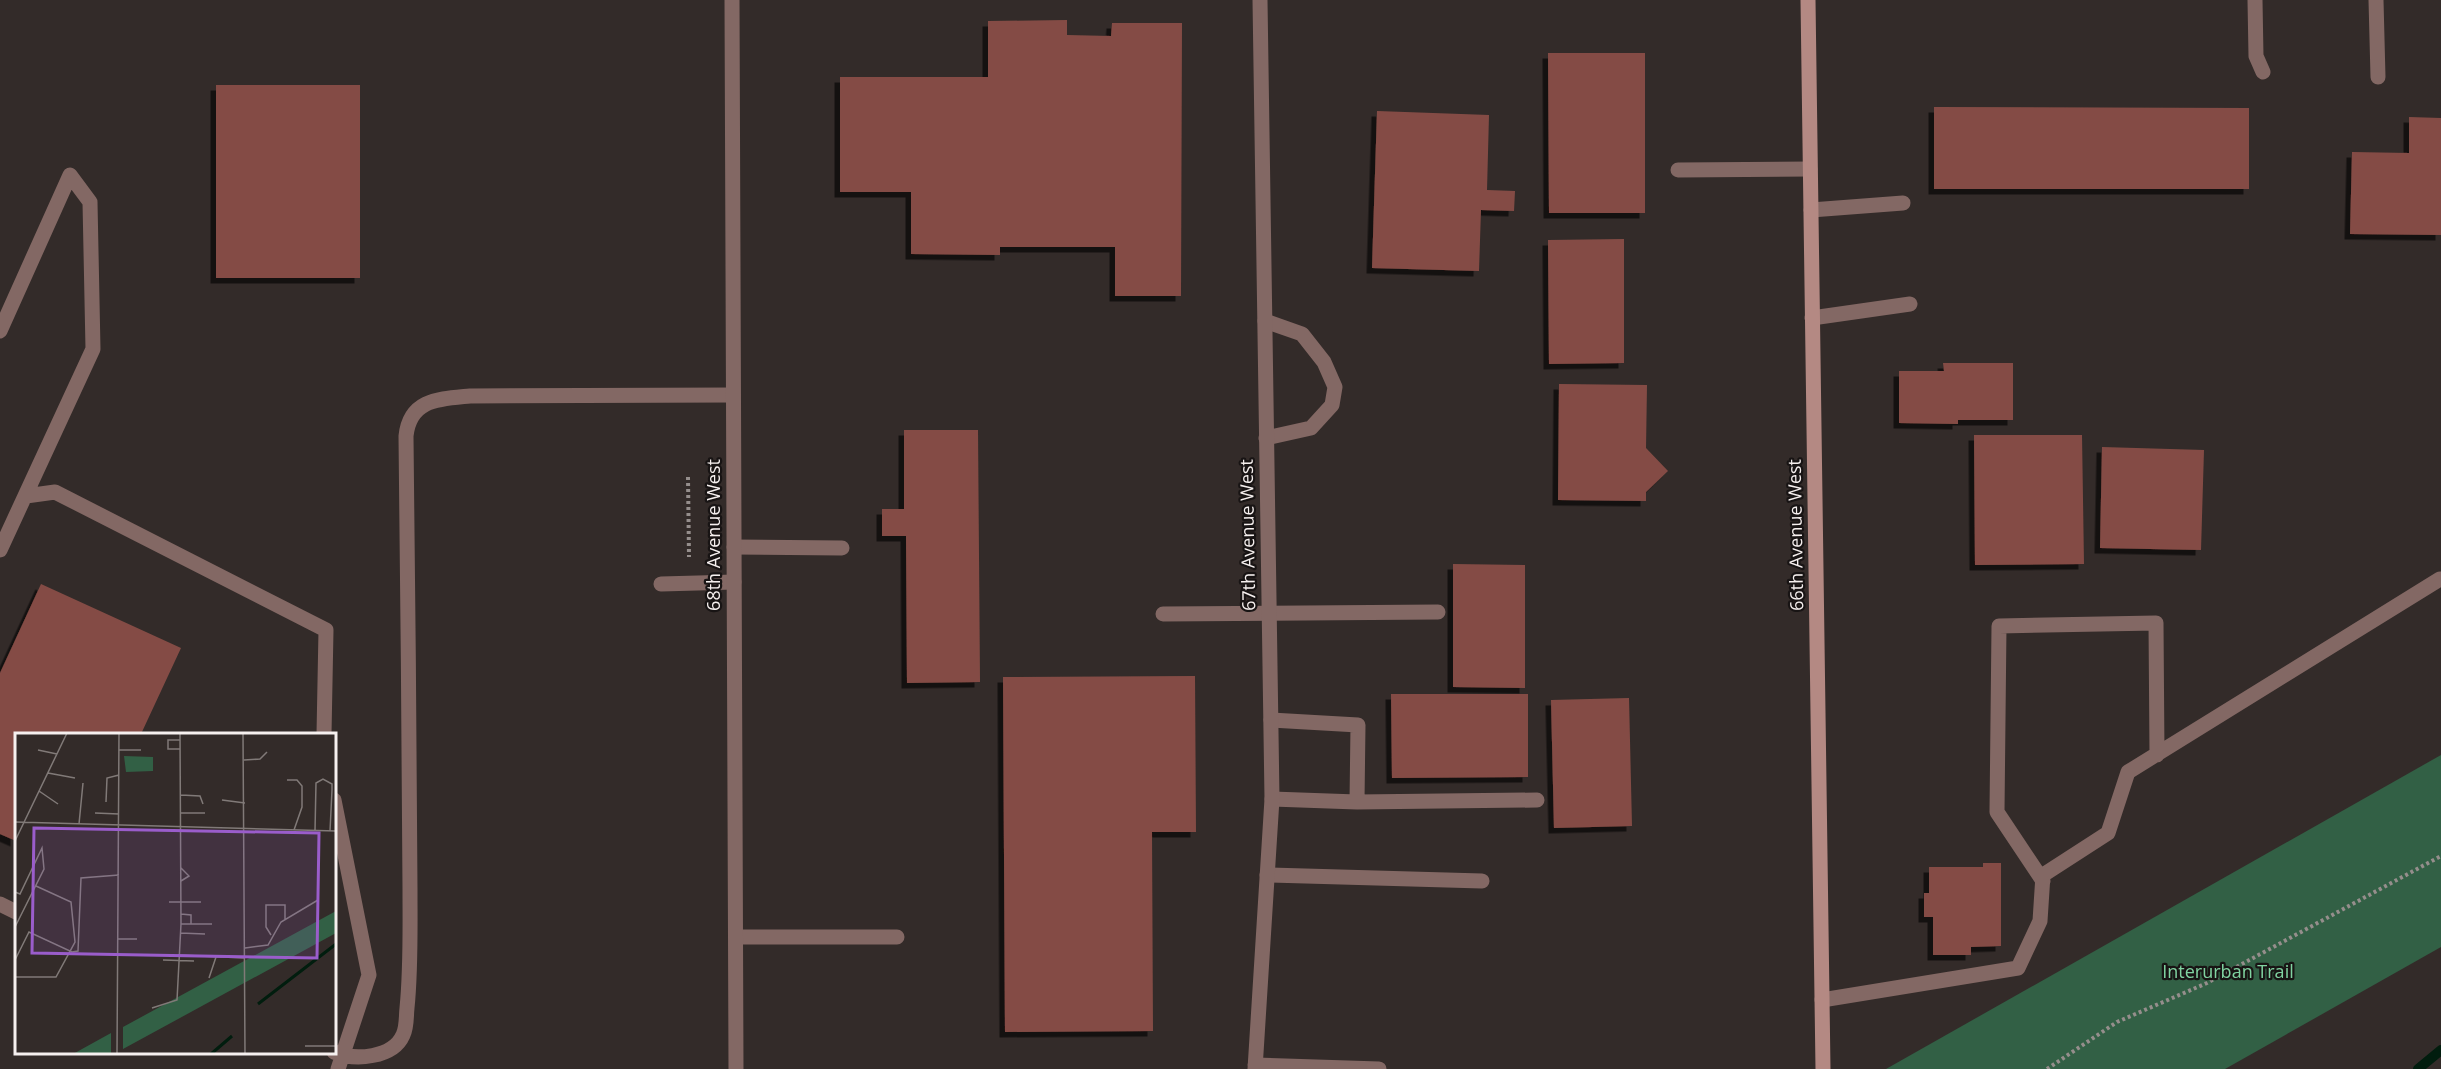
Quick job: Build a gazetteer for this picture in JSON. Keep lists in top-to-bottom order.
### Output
{
  "streets": {
    "main road": ["66th Avenue West"],
    "street": ["68th Avenue West", "67th Avenue West"]
  },
  "parks": ["Interurban Trail"]
}
